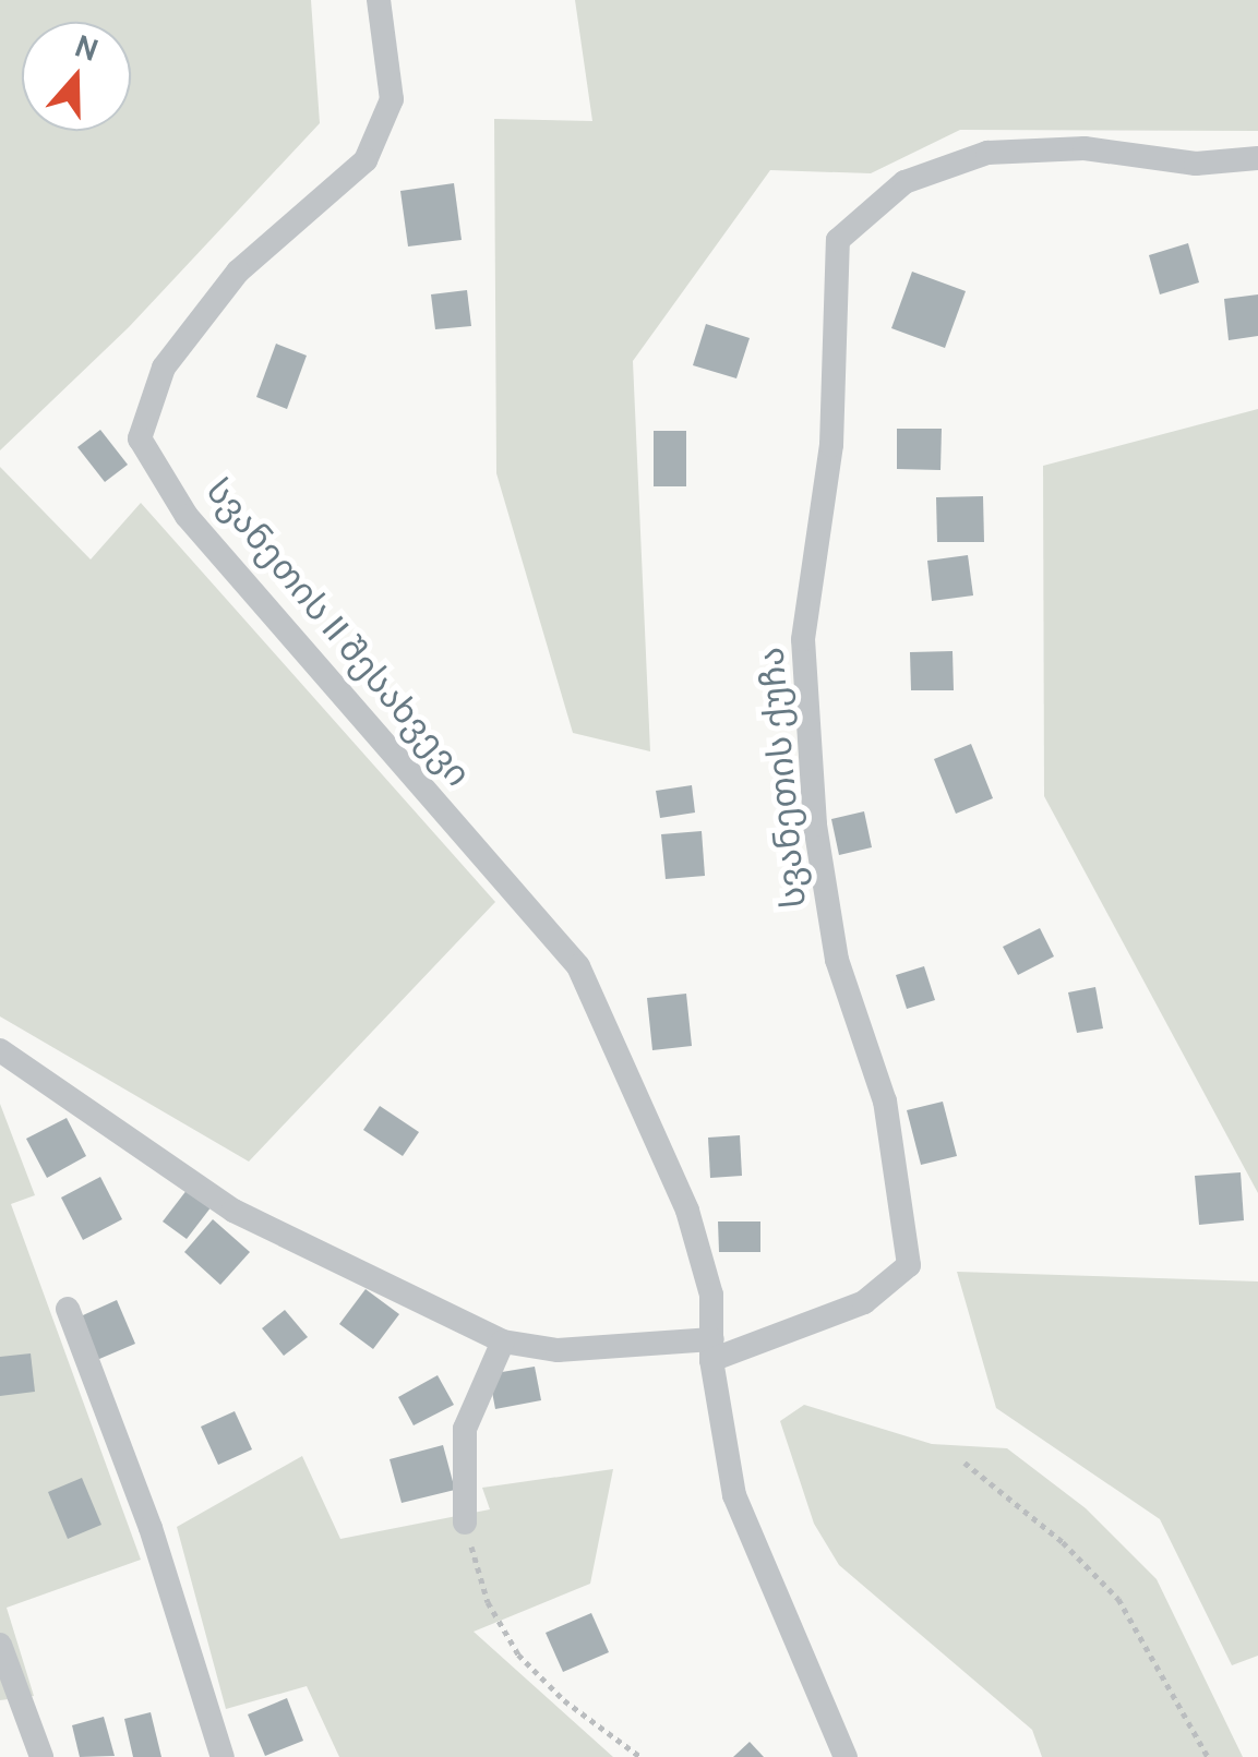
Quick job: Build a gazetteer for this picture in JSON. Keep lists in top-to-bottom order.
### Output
{
  "streets": {
    "street": ["სვანეთის II შესახვევი", "სვანეთის ქუჩა"]
  },
  "crossings": [
    ["სვანეთის II შესახვევი", "სვანეთის ქუჩა"]
  ],
  "north": "top"
}
